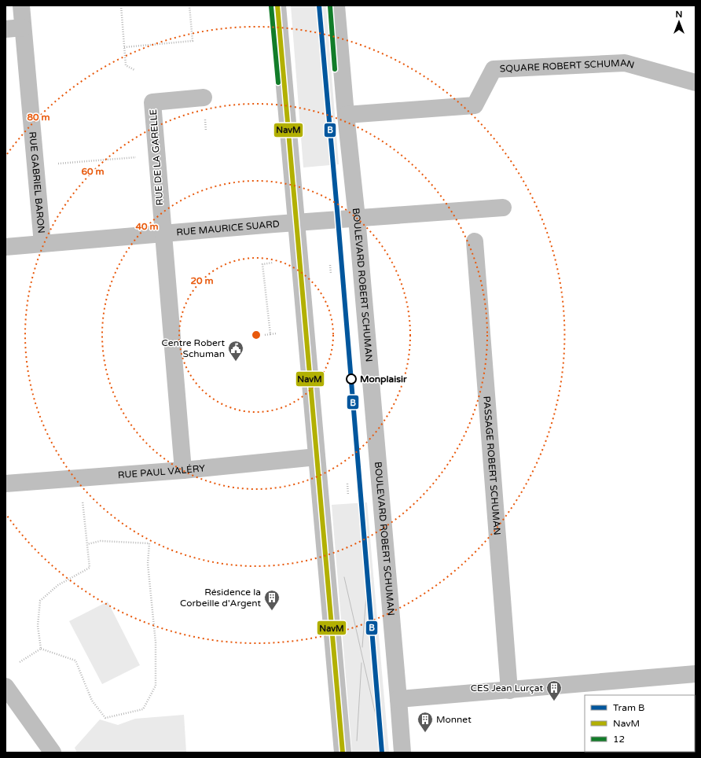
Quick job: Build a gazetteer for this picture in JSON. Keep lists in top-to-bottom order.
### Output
{
  "streets": {
    "street": [
      "SQUARE ROBERT SCHUMAN",
      "RUE DE LA GARELLE",
      "RUE GABRIEL BARON",
      "RUE MAURICE SUARD",
      "BOULEVARD ROBERT SCHUMAN",
      "PASSAGE ROBERT SCHUMAN",
      "RUE PAUL VALÉRY"
    ]
  },
  "crossings": [
    ["SQUARE ROBERT SCHUMAN", "BOULEVARD ROBERT SCHUMAN"],
    ["RUE DE LA GARELLE", "RUE MAURICE SUARD"],
    ["RUE DE LA GARELLE", "RUE PAUL VALÉRY"],
    ["RUE GABRIEL BARON", "RUE MAURICE SUARD"],
    ["RUE MAURICE SUARD", "BOULEVARD ROBERT SCHUMAN"]
  ],
  "places": {
    "public building": ["Centre Robert Schuman"],
    "other": ["Monplaisir"],
    "building": ["Résidence la Corbeille d'Argent", "CES Jean Lurçat", "Monnet"]
  },
  "lines": ["tram line B", "transit line NavM", "transit line 12"],
  "legend": ["Tram B", "NavM", "12"],
  "north": "top",
  "rings": [
    "80 m",
    "60 m",
    "40 m",
    "20 m"
  ]
}
